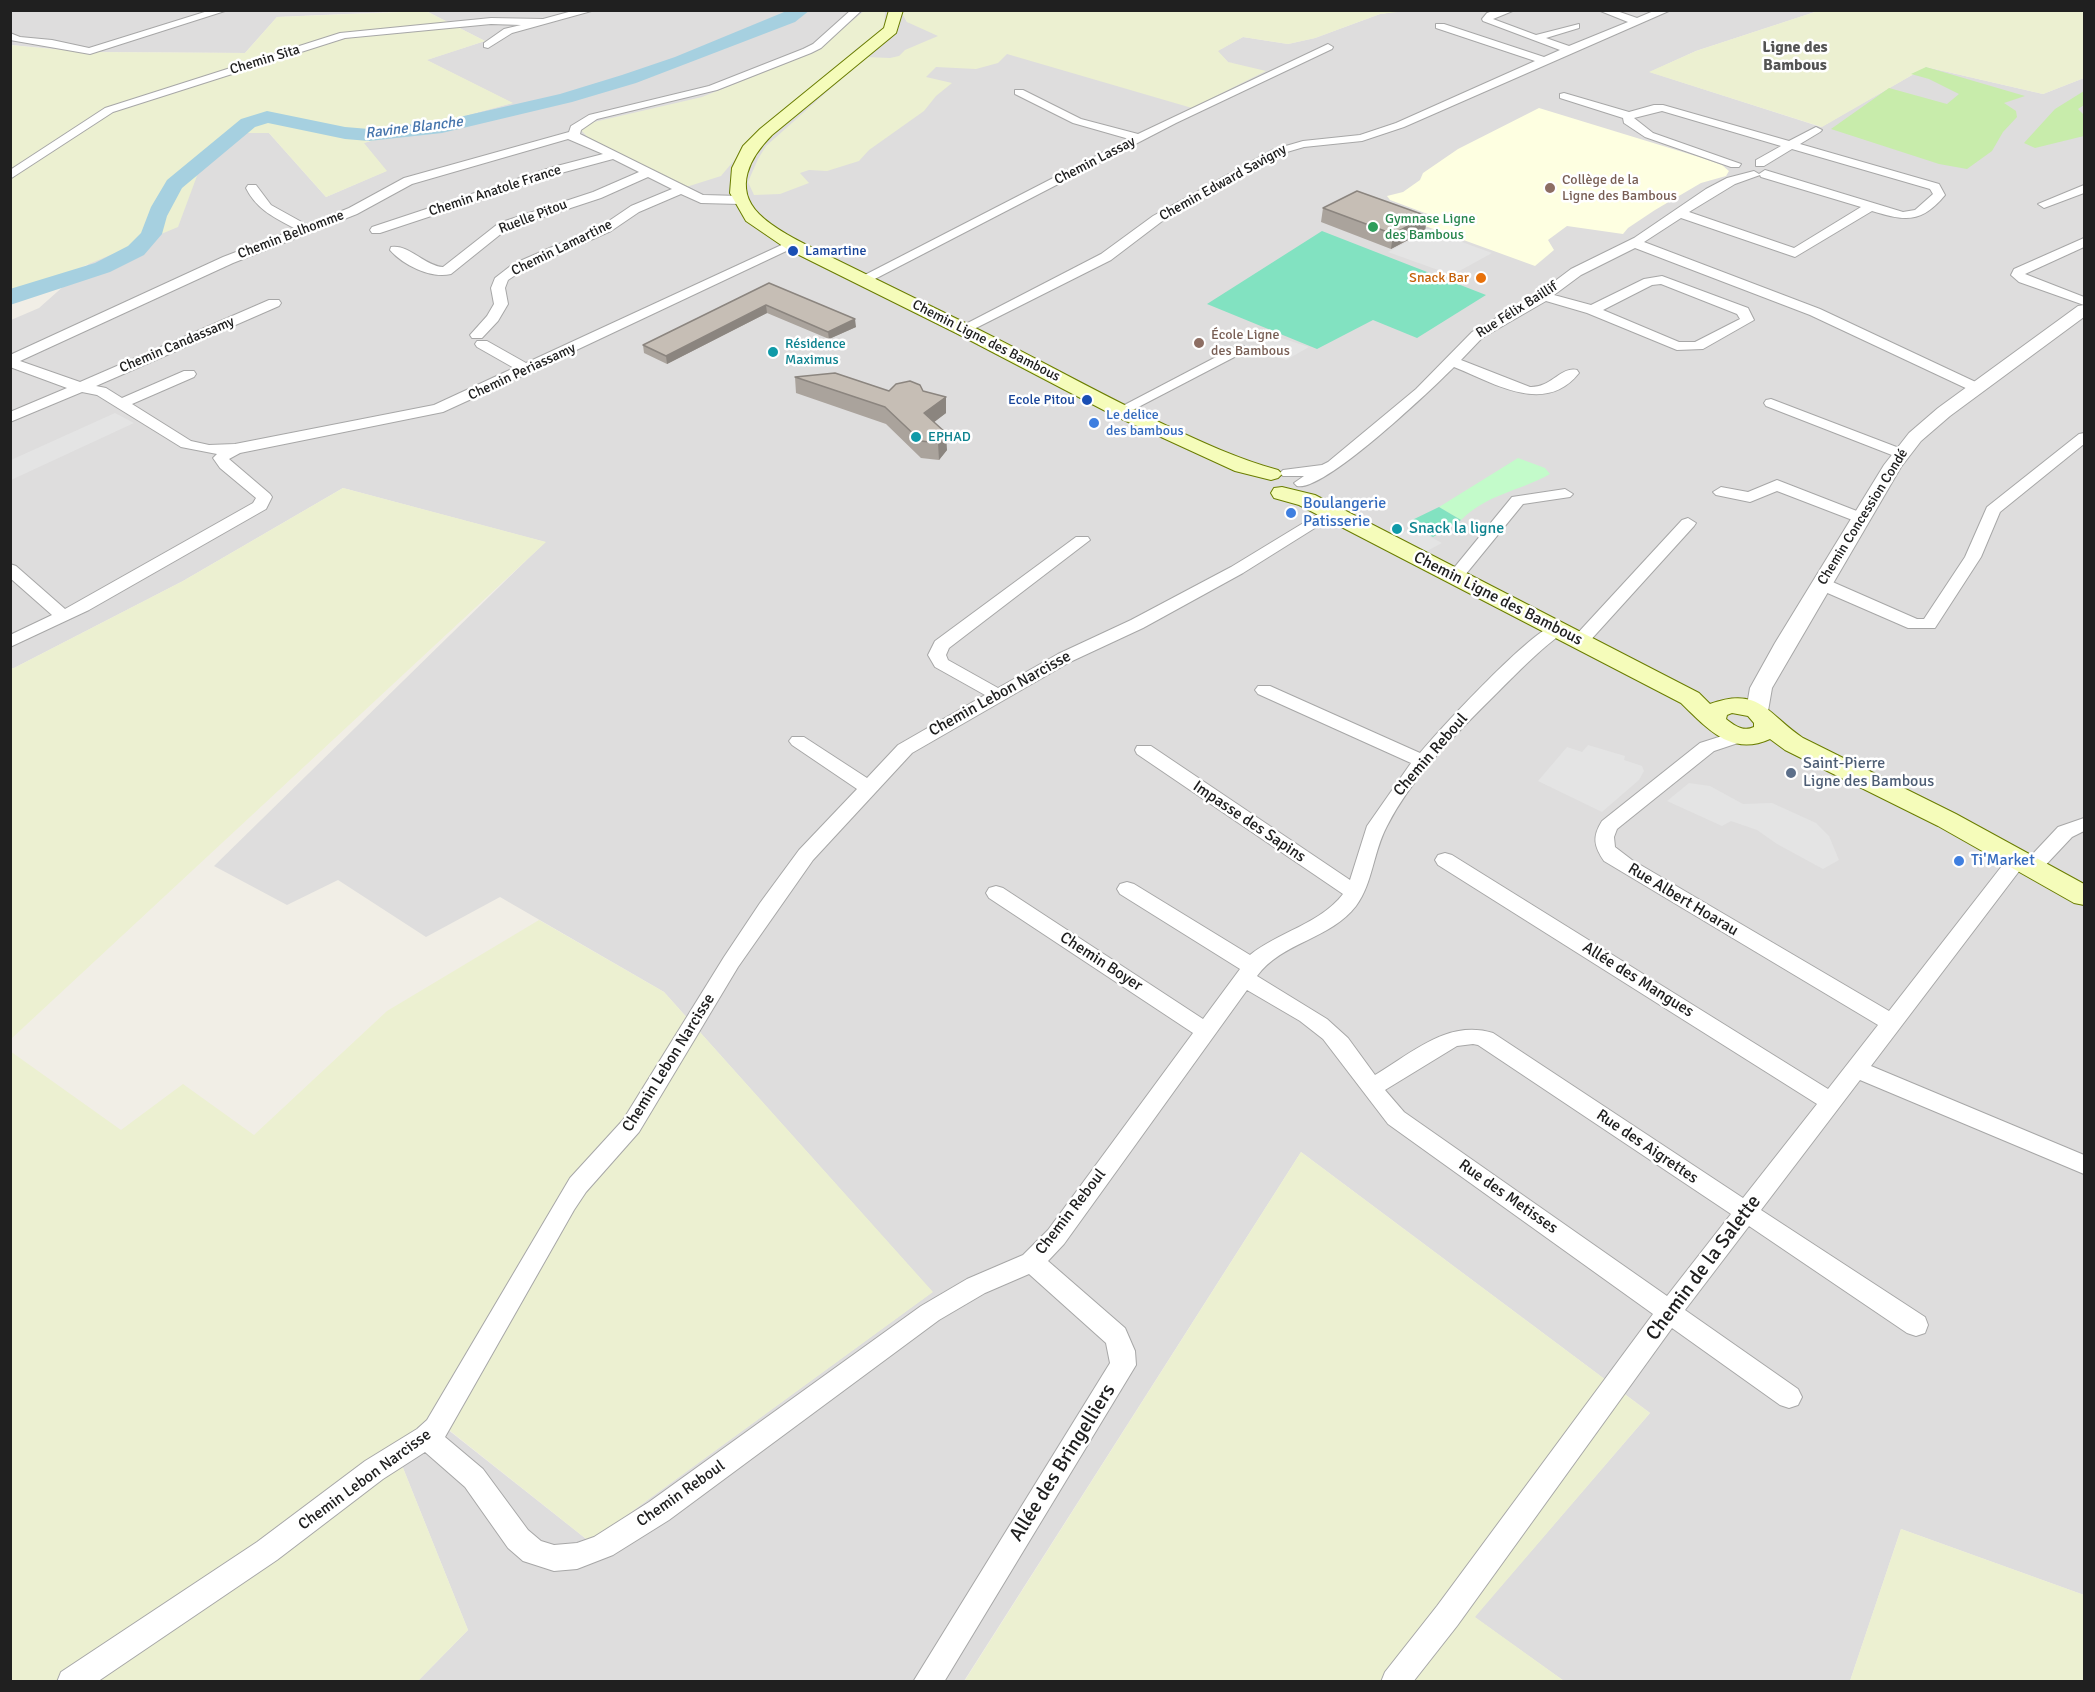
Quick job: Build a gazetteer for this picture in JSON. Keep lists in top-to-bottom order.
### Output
{
  "streets": {
    "main road": ["Chemin Ligne des Bambous"],
    "street": [
      "Chemin Sita",
      "Chemin Lassay",
      "Chemin Edward Savigny",
      "Chemin Anatole France",
      "Ruelle Pitou",
      "Chemin Belhomme",
      "Chemin Lamartine",
      "Rue Félix Baillif",
      "Chemin Candassamy",
      "Chemin Periassamy",
      "Chemin Concession Condé",
      "Chemin Lebon Narcisse",
      "Chemin Reboul",
      "Impasse des Sapins",
      "Rue Albert Hoarau",
      "Chemin Boyer",
      "Allée des Mangues",
      "Rue des Aigrettes",
      "Rue des Metisses",
      "Chemin de la Salette",
      "Allée des Bringelliers"
    ]
  },
  "crossings": [
    ["Chemin Lassay", "Chemin Ligne des Bambous"],
    ["Chemin Edward Savigny", "Chemin Ligne des Bambous"],
    ["Chemin Belhomme", "Chemin Periassamy"],
    ["Chemin Lamartine", "Chemin Periassamy"],
    ["Rue Félix Baillif", "Chemin Ligne des Bambous"],
    ["Chemin Ligne des Bambous", "Chemin Periassamy"],
    ["Chemin Ligne des Bambous", "Chemin Concession Condé"],
    ["Chemin Ligne des Bambous", "Chemin Lebon Narcisse"],
    ["Chemin Ligne des Bambous", "Chemin Reboul"],
    ["Chemin Ligne des Bambous", "Rue Albert Hoarau"],
    ["Chemin Ligne des Bambous", "Chemin de la Salette"],
    ["Chemin Candassamy", "Chemin Periassamy"],
    ["Chemin Concession Condé", "Rue Albert Hoarau"],
    ["Chemin Lebon Narcisse", "Chemin Reboul"],
    ["Chemin Reboul", "Impasse des Sapins"],
    ["Chemin Reboul", "Chemin Boyer"],
    ["Chemin Reboul", "Rue des Metisses"],
    ["Chemin Reboul", "Allée des Bringelliers"],
    ["Rue Albert Hoarau", "Chemin de la Salette"],
    ["Allée des Mangues", "Chemin de la Salette"],
    ["Rue des Aigrettes", "Rue des Metisses"],
    ["Rue des Aigrettes", "Chemin de la Salette"],
    ["Rue des Metisses", "Chemin de la Salette"]
  ],
  "districts": ["Ligne des Bambous"],
  "water": ["Ravine Blanche"],
  "places": [
    "Collège de la Ligne des Bambous",
    "Gymnase Ligne des Bambous",
    "Lamartine",
    "Snack Bar",
    "École Ligne des Bambous",
    "Résidence Maximus",
    "Ecole Pitou",
    "Le delice des bambous",
    "EPHAD",
    "Boulangerie Patisserie",
    "Snack la ligne",
    "Saint-Pierre Ligne des Bambous",
    "Ti'Market"
  ]
}
